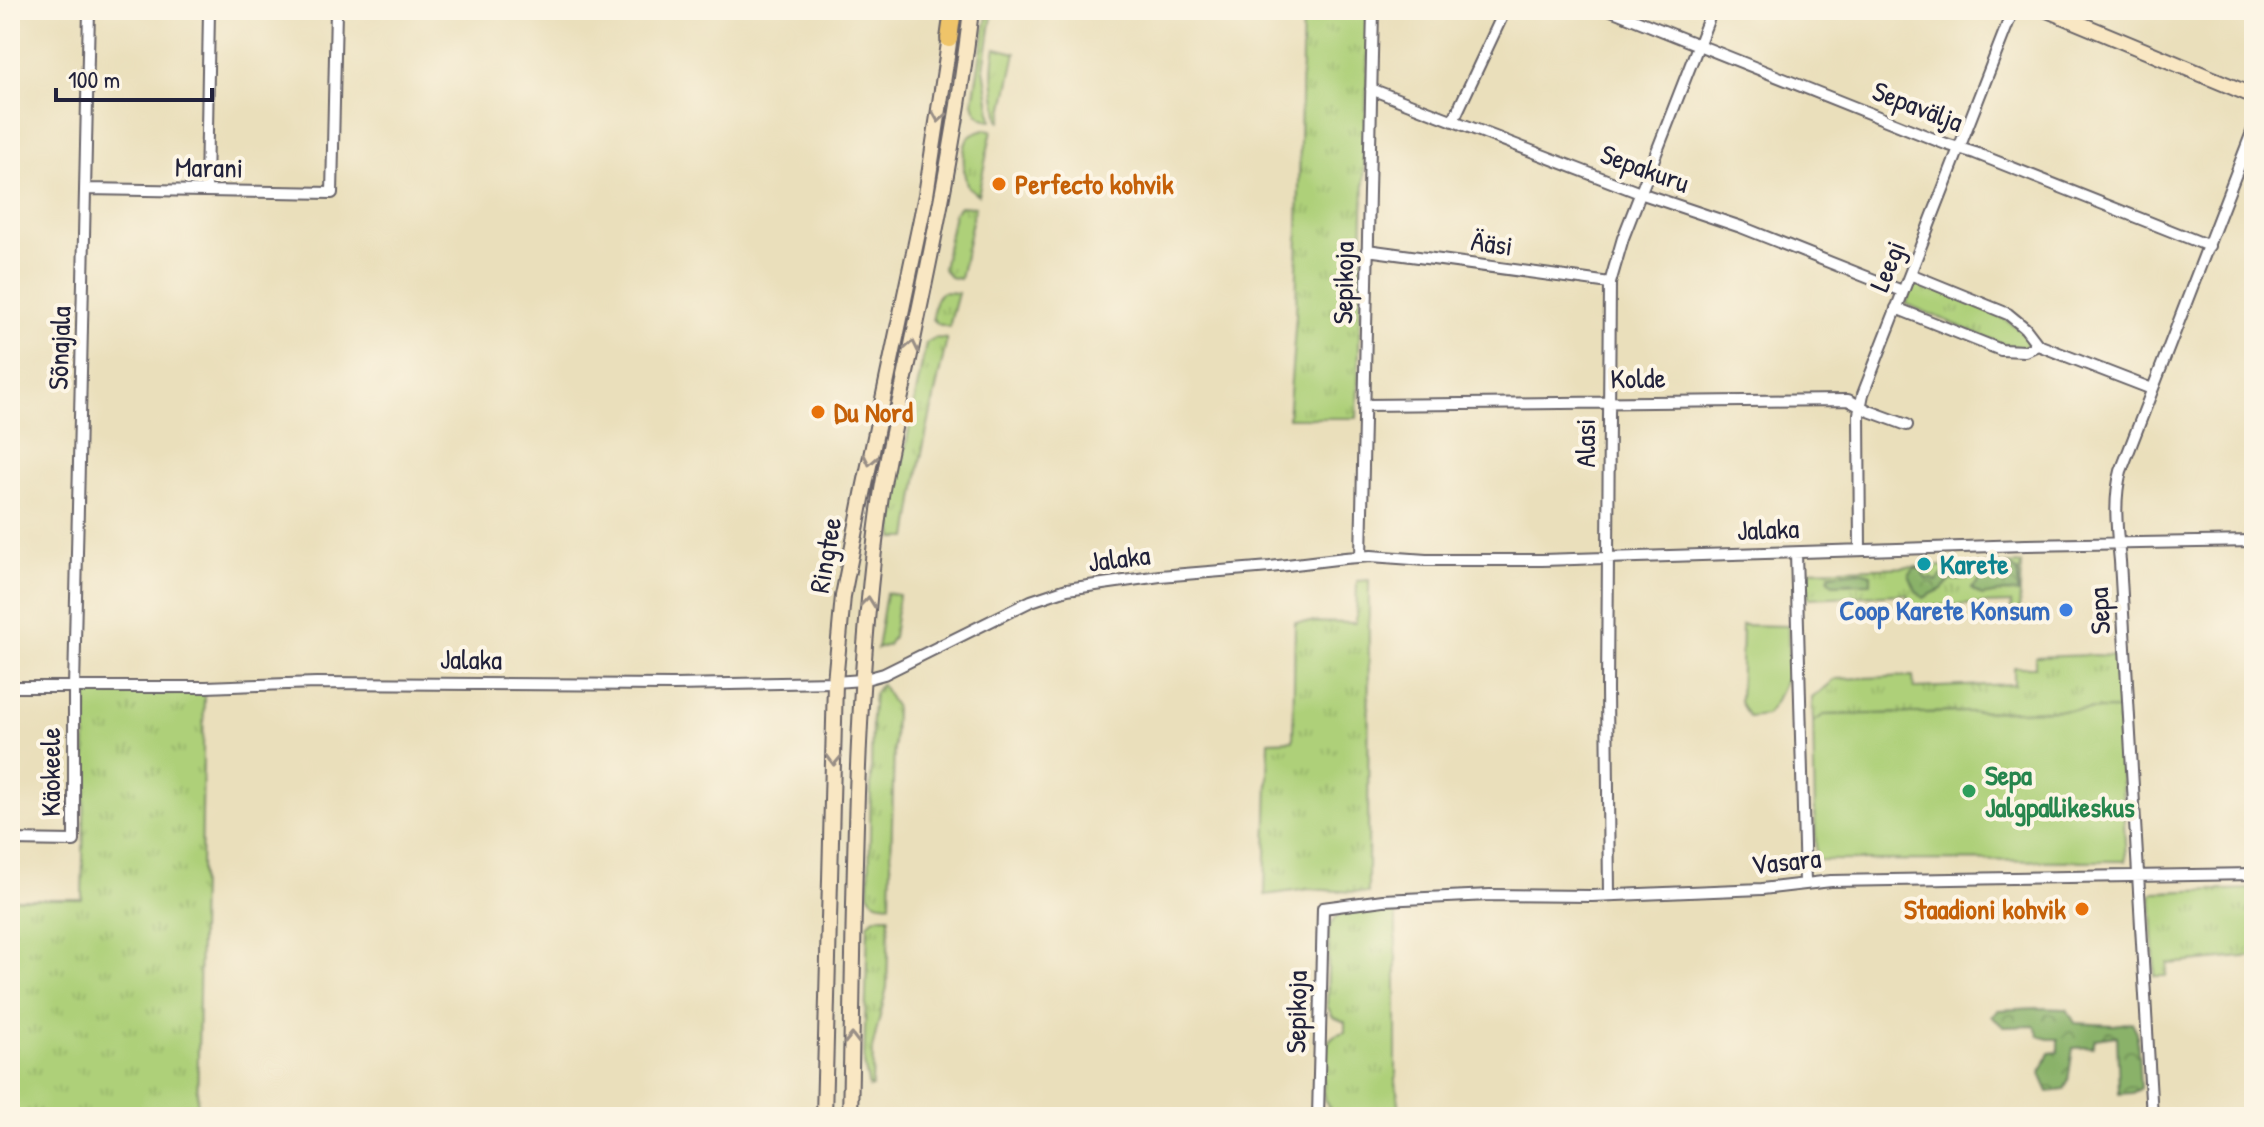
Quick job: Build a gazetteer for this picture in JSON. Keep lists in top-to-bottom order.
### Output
{
  "streets": {
    "main road": ["Ringtee"],
    "street": [
      "Sepavälja",
      "Marani",
      "Sepakuru",
      "Ääsi",
      "Leegi",
      "Sepikoja",
      "Sõnajala",
      "Kolde",
      "Alasi",
      "Jalaka",
      "Sepa",
      "Käokeele",
      "Vasara"
    ]
  },
  "crossings": [
    ["Sepavälja", "Leegi"],
    ["Sepavälja", "Alasi"],
    ["Sepavälja", "Sepa"],
    ["Marani", "Sõnajala"],
    ["Sepakuru", "Leegi"],
    ["Sepakuru", "Sepikoja"],
    ["Sepakuru", "Alasi"],
    ["Ääsi", "Sepikoja"],
    ["Ääsi", "Alasi"],
    ["Leegi", "Kolde"],
    ["Leegi", "Jalaka"],
    ["Sepikoja", "Kolde"],
    ["Sepikoja", "Jalaka"],
    ["Sepikoja", "Vasara"],
    ["Sõnajala", "Jalaka"],
    ["Sõnajala", "Käokeele"],
    ["Kolde", "Alasi"],
    ["Alasi", "Jalaka"],
    ["Alasi", "Vasara"],
    ["Jalaka", "Ringtee"],
    ["Jalaka", "Sepa"],
    ["Jalaka", "Käokeele"],
    ["Sepa", "Vasara"]
  ],
  "places": [
    "Perfecto kohvik",
    "Du Nord",
    "Karete",
    "Coop Karete Konsum",
    "Sepa Jalgpallikeskus",
    "Staadioni kohvik"
  ],
  "scale_bar": "100 m"
}
